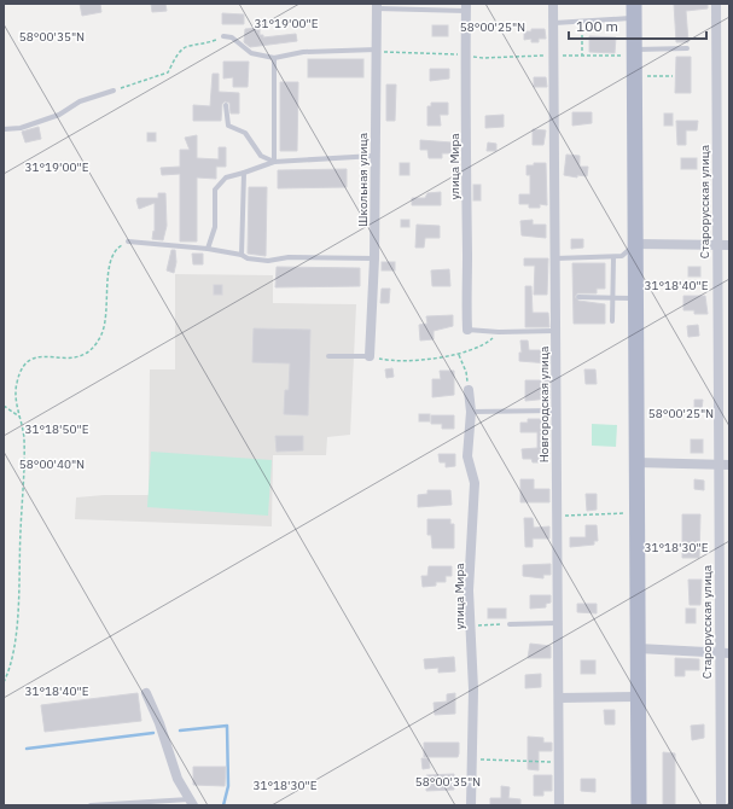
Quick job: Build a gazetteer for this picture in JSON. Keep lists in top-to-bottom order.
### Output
{
  "streets": {
    "street": [
      "улица Мира",
      "Школьная улица",
      "Старорусская улица",
      "Новгородская улица"
    ]
  },
  "scale_bar": "100 m",
  "coordinates": [
    "31°19'00\"E",
    "58°00'25\"N",
    "58°00'35\"N",
    "31°18'40\"E",
    "31°18'50\"E",
    "58°00'40\"N",
    "31°18'30\"E"
  ]
}
